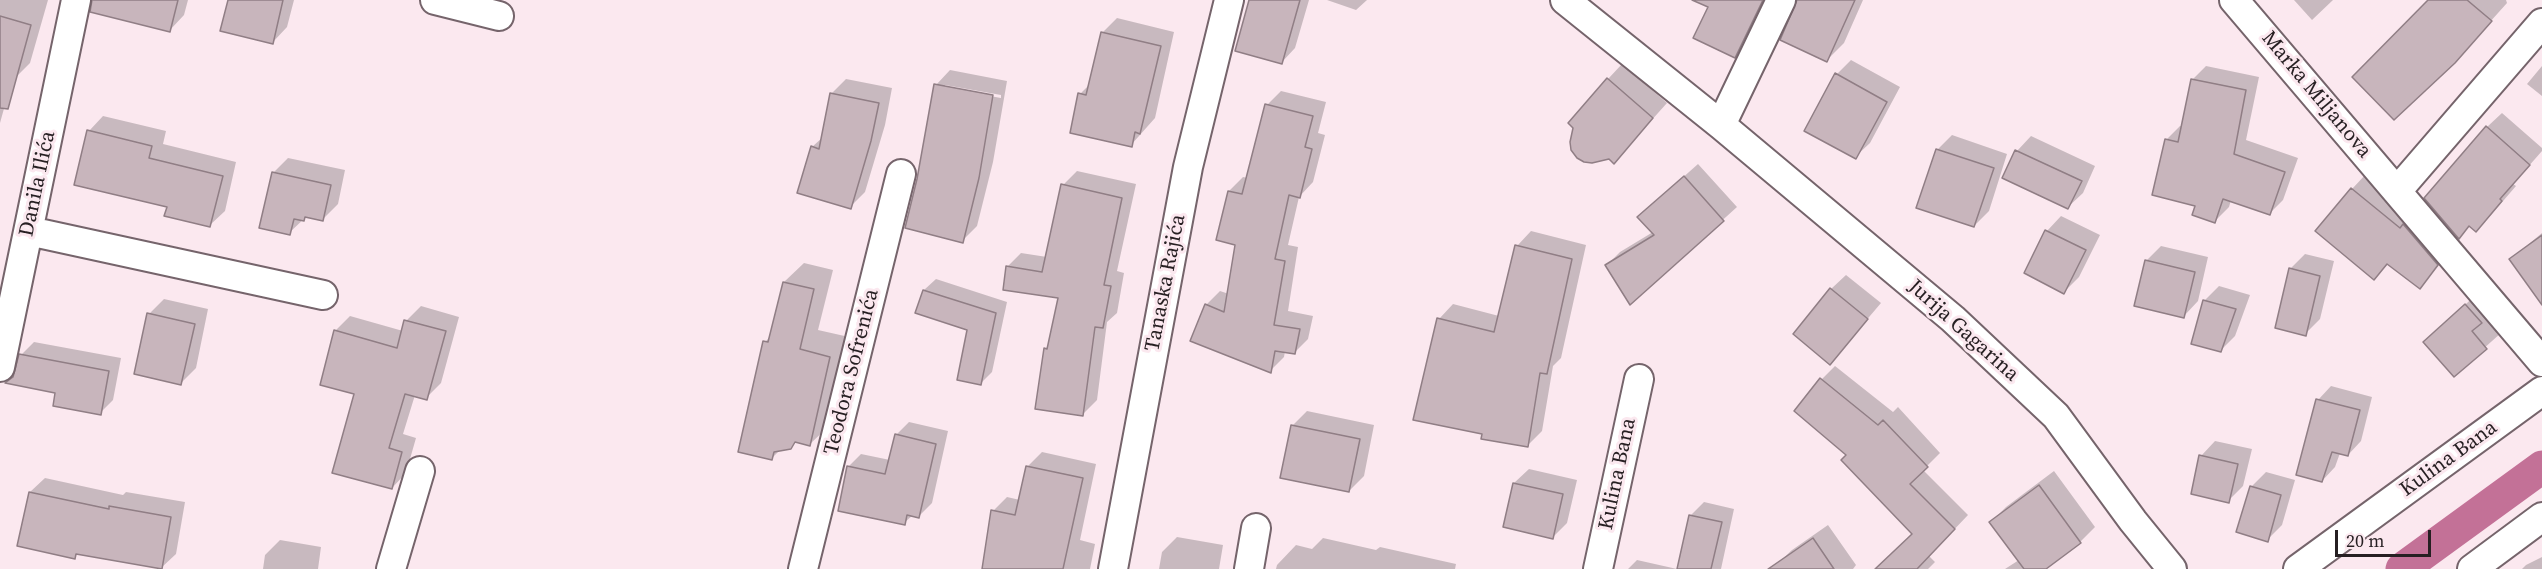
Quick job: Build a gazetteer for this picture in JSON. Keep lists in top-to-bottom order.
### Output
{
  "streets": {
    "street": [
      "Marka Miljanova",
      "Danila Ilića",
      "Tanaska Rajića",
      "Jurija Gagarina",
      "Teodora Sofrenića",
      "Kulina Bana"
    ]
  },
  "scale_bar": "20 m"
}
